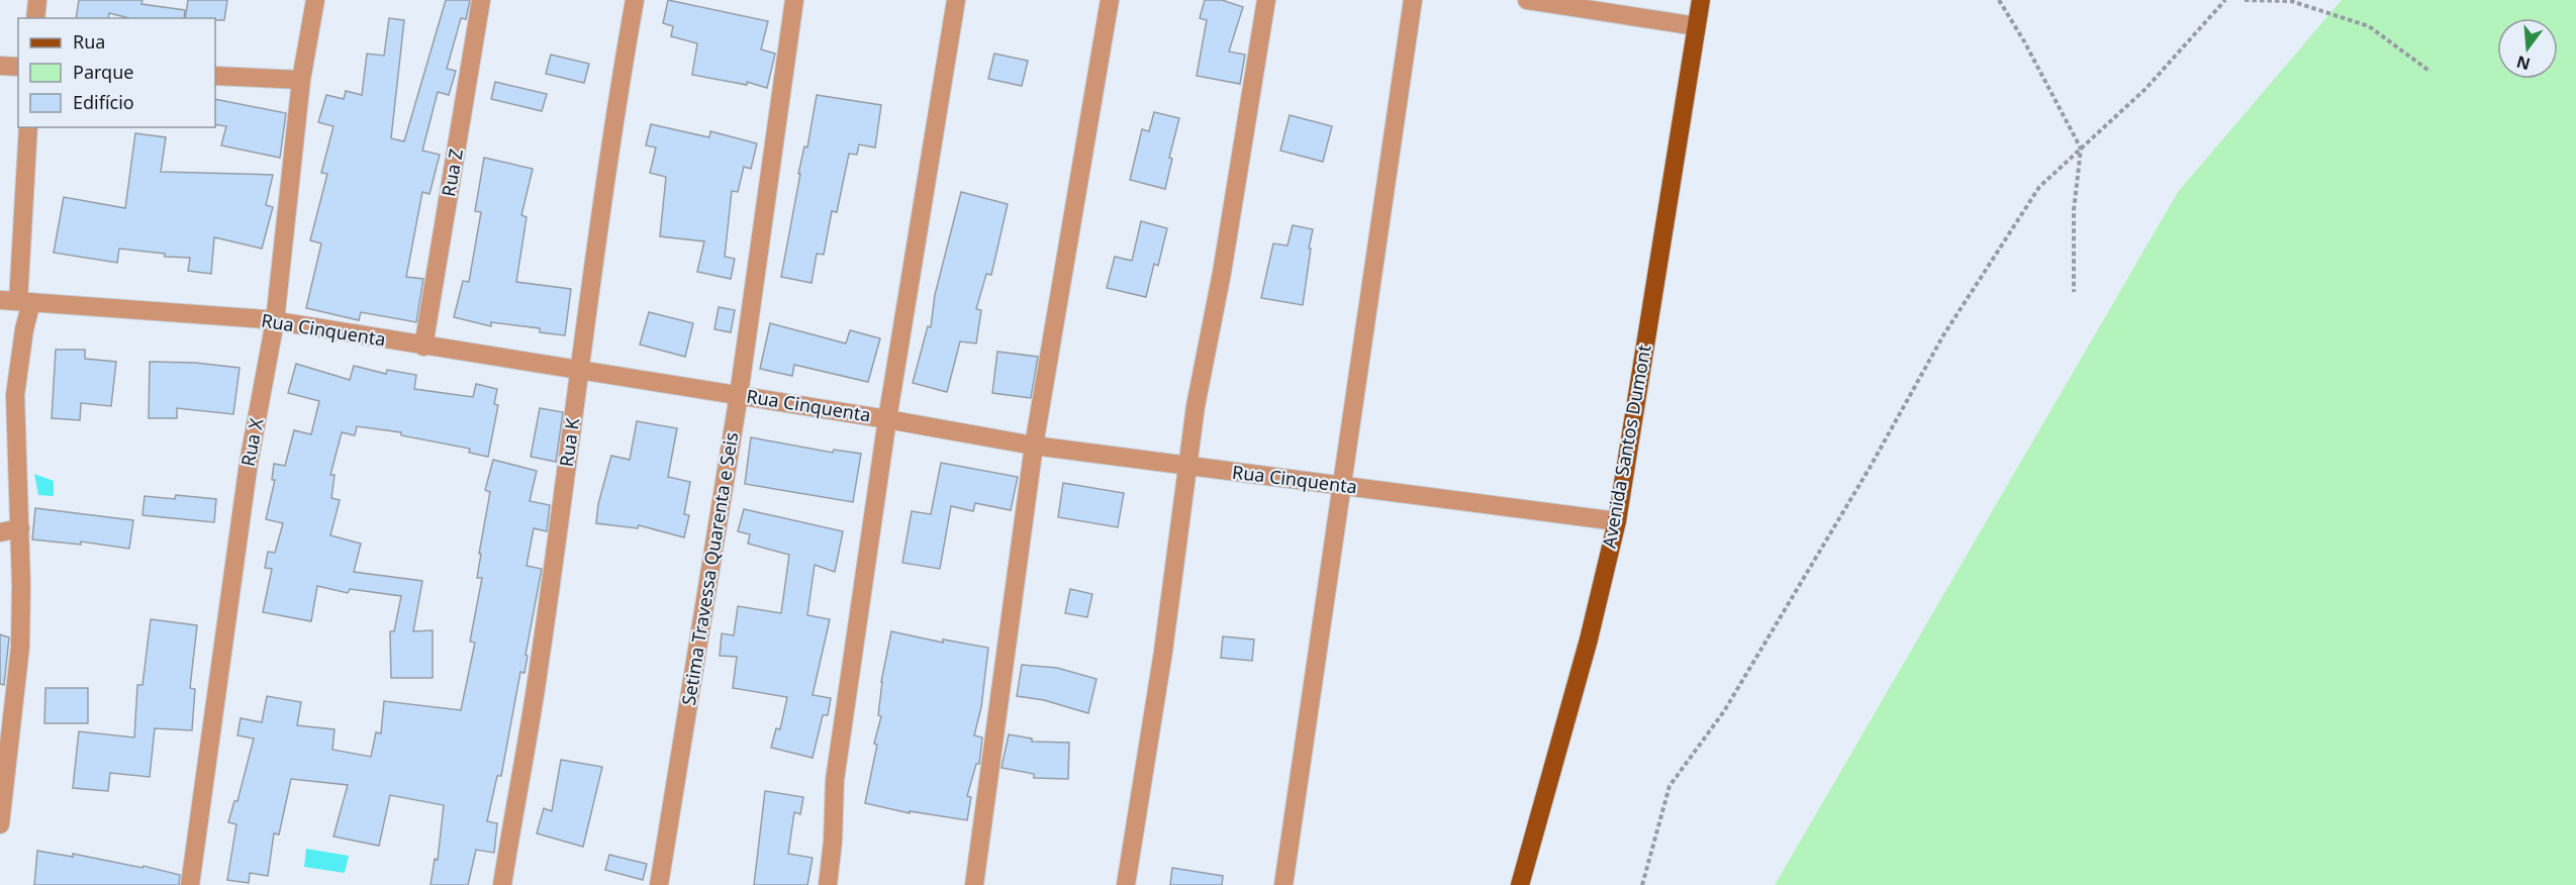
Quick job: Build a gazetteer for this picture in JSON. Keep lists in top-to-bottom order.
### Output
{
  "streets": {
    "main road": ["Avenida Santos Dumont"],
    "street": [
      "Rua Z",
      "Rua Cinquenta",
      "Rua X",
      "Rua K",
      "Setima Travessa Quarenta e Seis"
    ]
  },
  "crossings": [
    ["Rua Z", "Rua Cinquenta"],
    ["Rua Cinquenta", "Rua X"],
    ["Rua Cinquenta", "Rua K"],
    ["Rua Cinquenta", "Avenida Santos Dumont"],
    ["Rua Cinquenta", "Setima Travessa Quarenta e Seis"]
  ],
  "legend": ["Rua", "Parque", "Edifício"],
  "north": "bottom"
}
